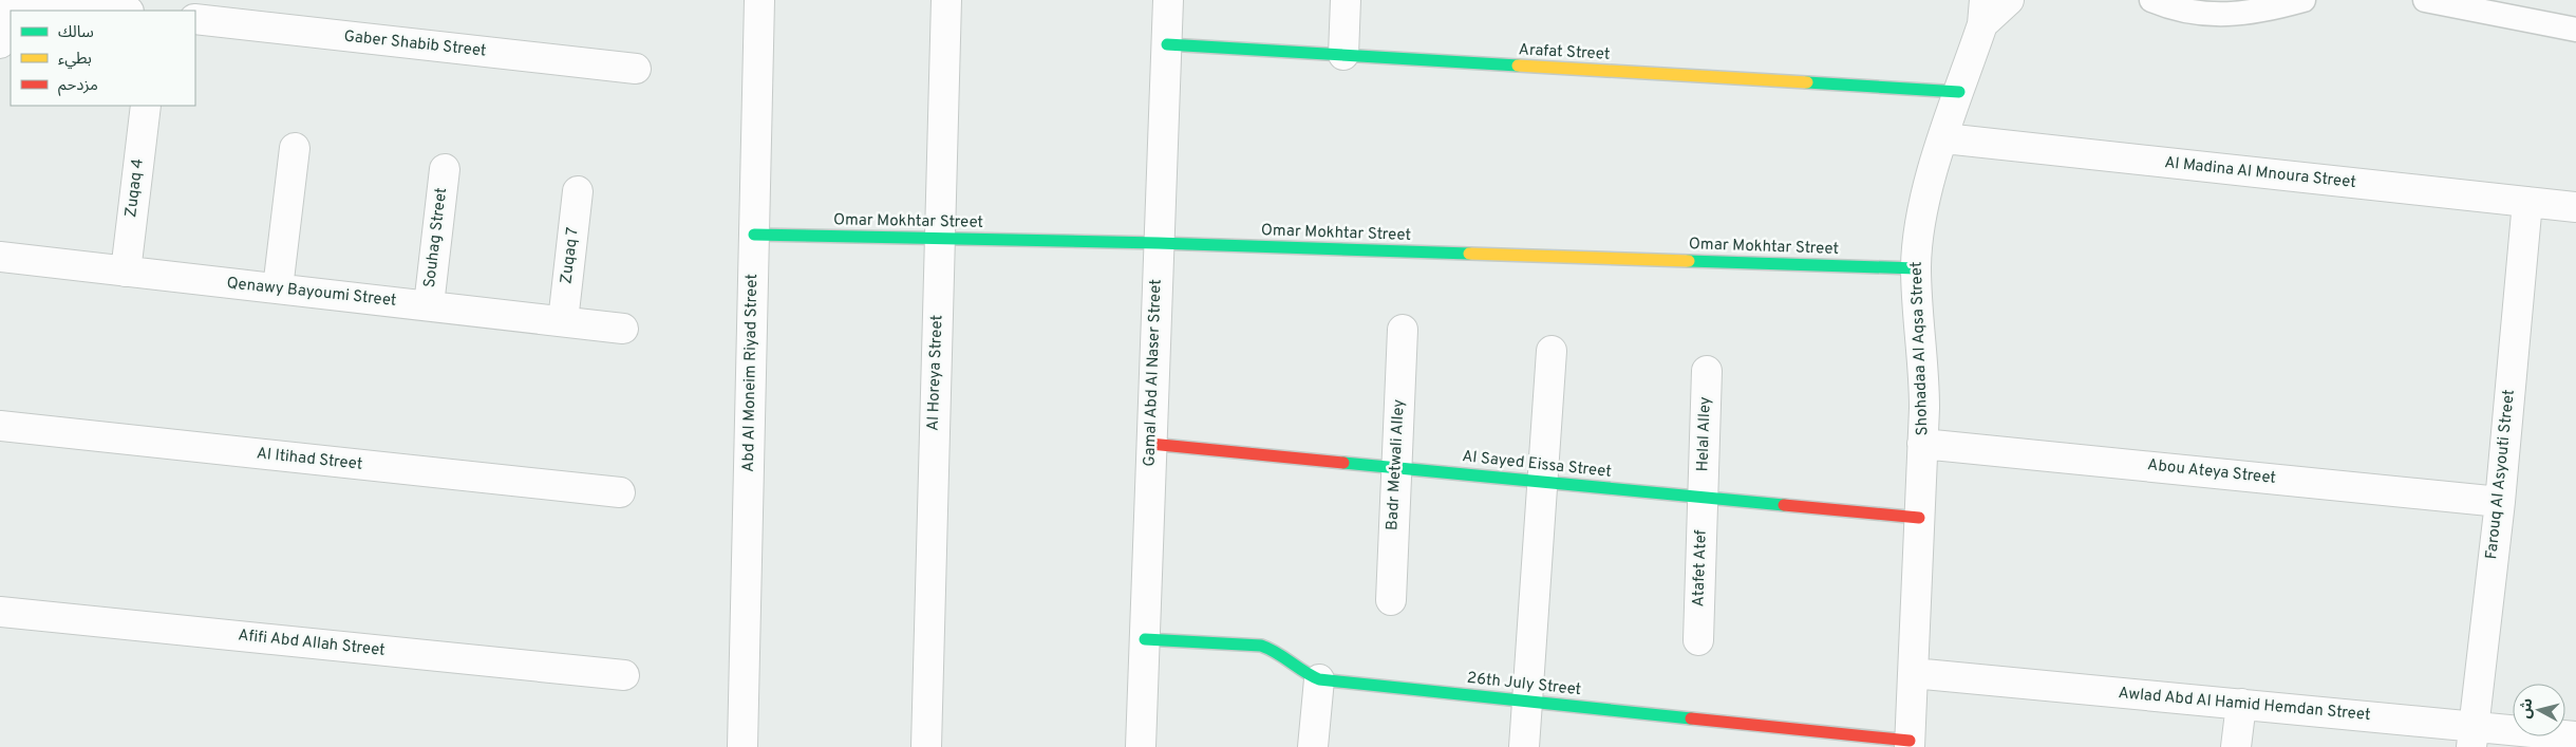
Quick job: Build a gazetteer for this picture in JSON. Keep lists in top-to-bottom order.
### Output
{
  "streets": {
    "street": [
      "Gaber Shabib Street",
      "Arafat Street",
      "Al Madina Al Mnoura Street",
      "Zuqaq 4",
      "Omar Mokhtar Street",
      "Souhag Street",
      "Zuqaq 7",
      "Qenawy Bayoumi Street",
      "Shohadaa Al Aqsa Street",
      "Abd Al Moneim Riyad Street",
      "Al Horeya Street",
      "Gamal Abd Al Naser Street",
      "Helal Alley",
      "Al Itihad Street",
      "Badr Metwali Alley",
      "Al Sayed Eissa Street",
      "Abou Ateya Street",
      "Farouq Al Asyouti Street",
      "Atafet Atef",
      "Afifi Abd Allah Street",
      "26th July Street",
      "Awlad Abd Al Hamid Hemdan Street"
    ]
  },
  "crossings": [
    ["Arafat Street", "Shohadaa Al Aqsa Street"],
    ["Arafat Street", "Gamal Abd Al Naser Street"],
    ["Al Madina Al Mnoura Street", "Shohadaa Al Aqsa Street"],
    ["Al Madina Al Mnoura Street", "Farouq Al Asyouti Street"],
    ["Zuqaq 4", "Qenawy Bayoumi Street"],
    ["Omar Mokhtar Street", "Shohadaa Al Aqsa Street"],
    ["Omar Mokhtar Street", "Abd Al Moneim Riyad Street"],
    ["Omar Mokhtar Street", "Al Horeya Street"],
    ["Omar Mokhtar Street", "Gamal Abd Al Naser Street"],
    ["Souhag Street", "Qenawy Bayoumi Street"],
    ["Zuqaq 7", "Qenawy Bayoumi Street"],
    ["Shohadaa Al Aqsa Street", "Al Sayed Eissa Street"],
    ["Shohadaa Al Aqsa Street", "Abou Ateya Street"],
    ["Shohadaa Al Aqsa Street", "26th July Street"],
    ["Shohadaa Al Aqsa Street", "Awlad Abd Al Hamid Hemdan Street"],
    ["Gamal Abd Al Naser Street", "Al Sayed Eissa Street"],
    ["Gamal Abd Al Naser Street", "26th July Street"],
    ["Helal Alley", "Al Sayed Eissa Street"],
    ["Helal Alley", "Atafet Atef"],
    ["Badr Metwali Alley", "Al Sayed Eissa Street"],
    ["Al Sayed Eissa Street", "Atafet Atef"],
    ["Abou Ateya Street", "Farouq Al Asyouti Street"],
    ["Farouq Al Asyouti Street", "Awlad Abd Al Hamid Hemdan Street"]
  ],
  "legend": ["سالك", "بطيء", "مزدحم"],
  "north": "left"
}
